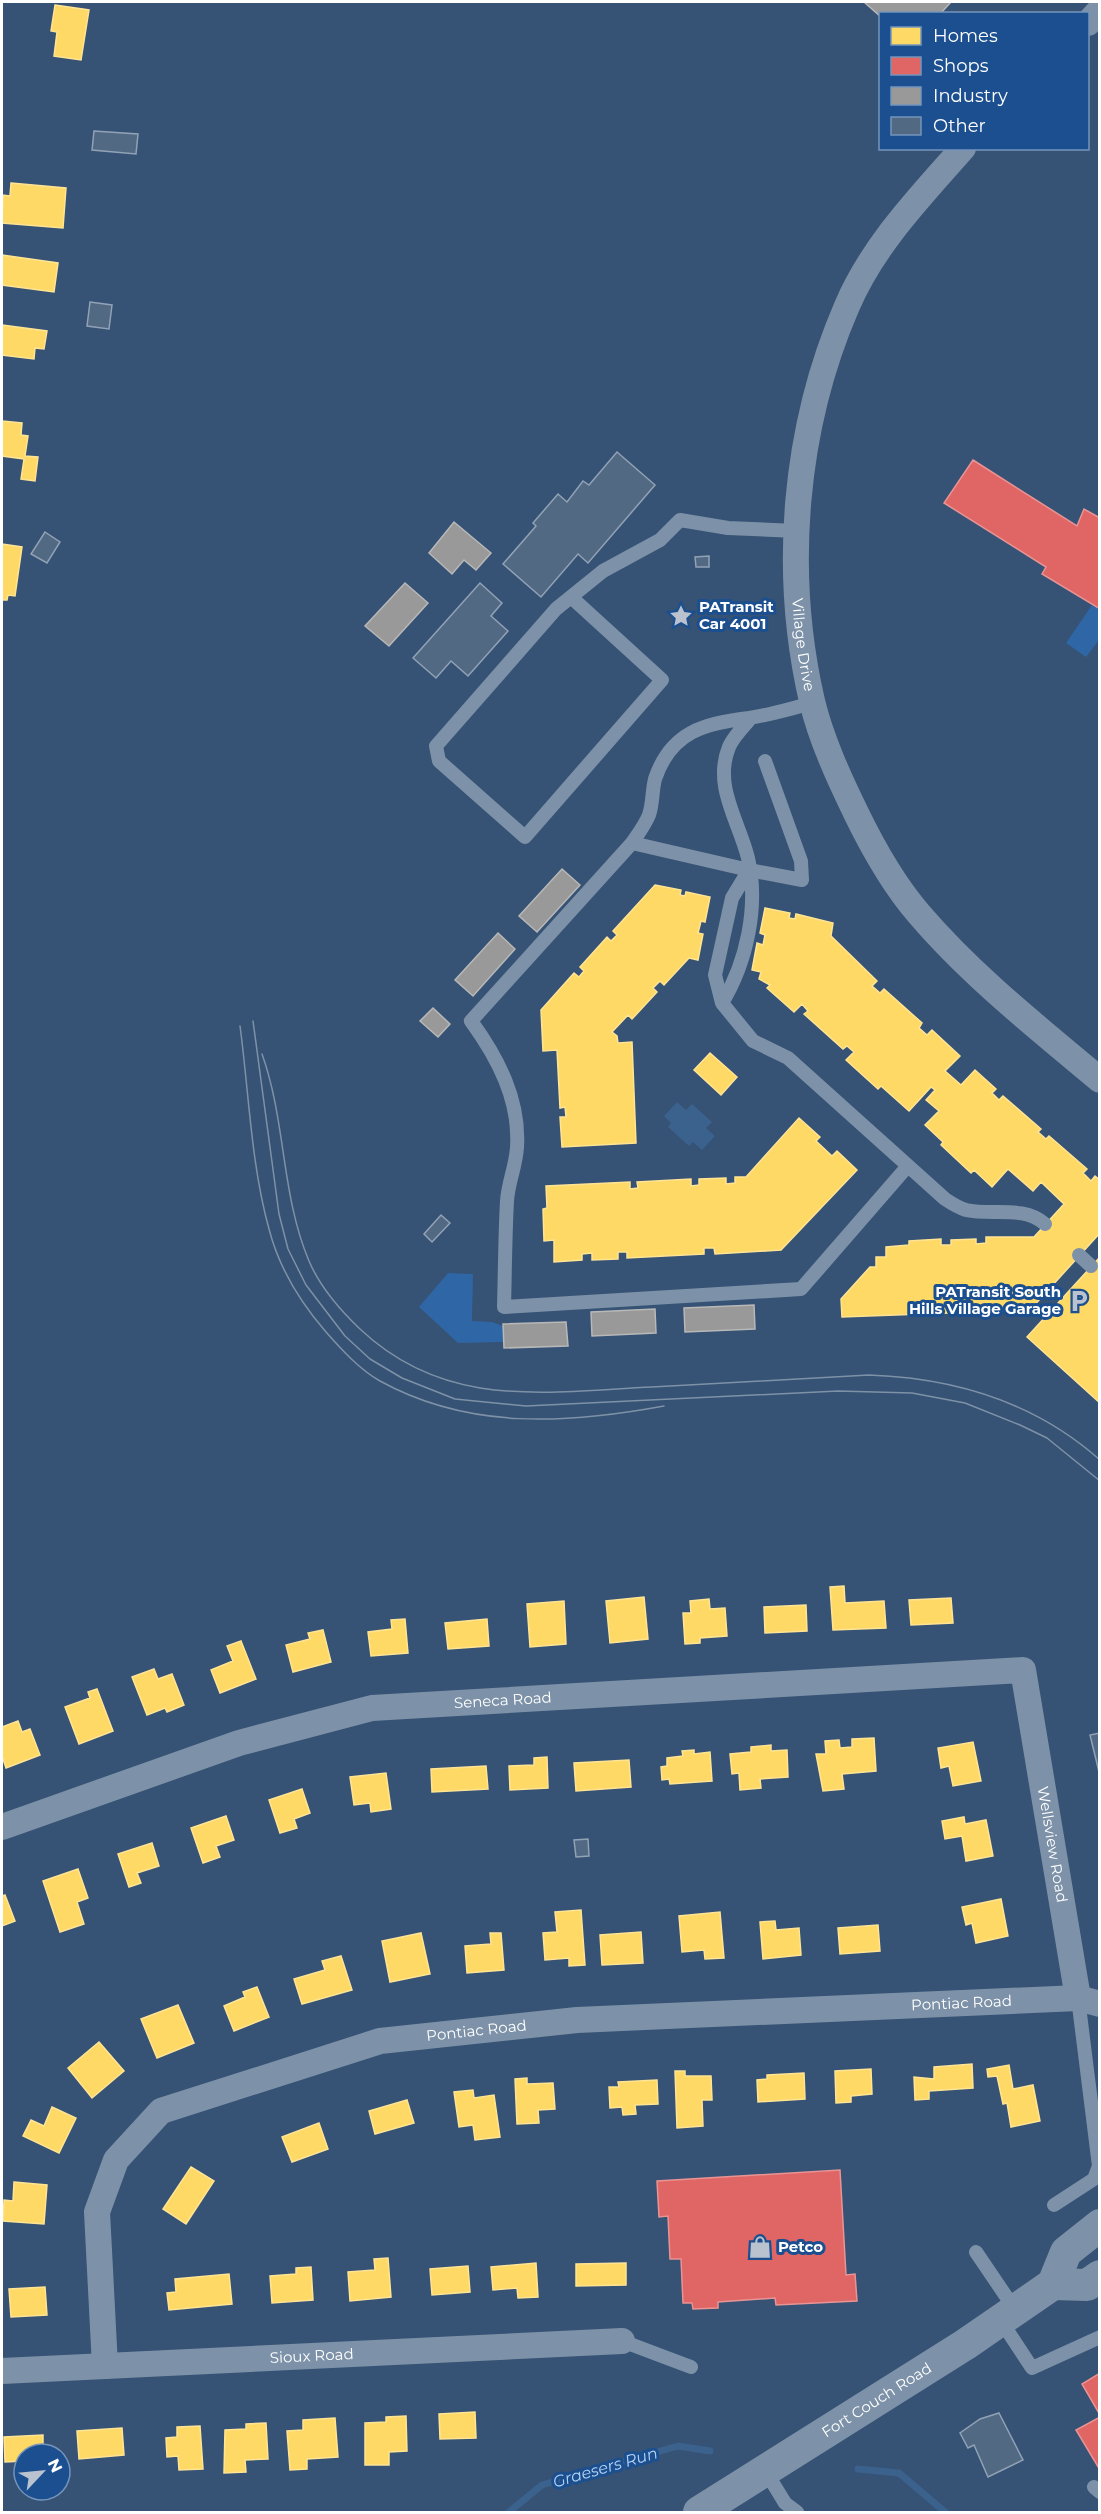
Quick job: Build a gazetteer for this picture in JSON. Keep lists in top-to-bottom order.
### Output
{
  "streets": {
    "street": [
      "Village Drive",
      "Seneca Road",
      "Wellsview Road",
      "Pontiac Road",
      "Sioux Road",
      "Fort Couch Road"
    ]
  },
  "crossings": [
    ["Seneca Road", "Wellsview Road"],
    ["Wellsview Road", "Pontiac Road"],
    ["Pontiac Road", "Sioux Road"]
  ],
  "water": ["Graesers Run"],
  "places": {
    "place": ["PATransit Car 4001"],
    "parking": ["PATransit South Hills Village Garage"],
    "shop": ["Petco"]
  },
  "legend": [
    "Homes",
    "Shops",
    "Industry",
    "Other"
  ],
  "north": "top right"
}
